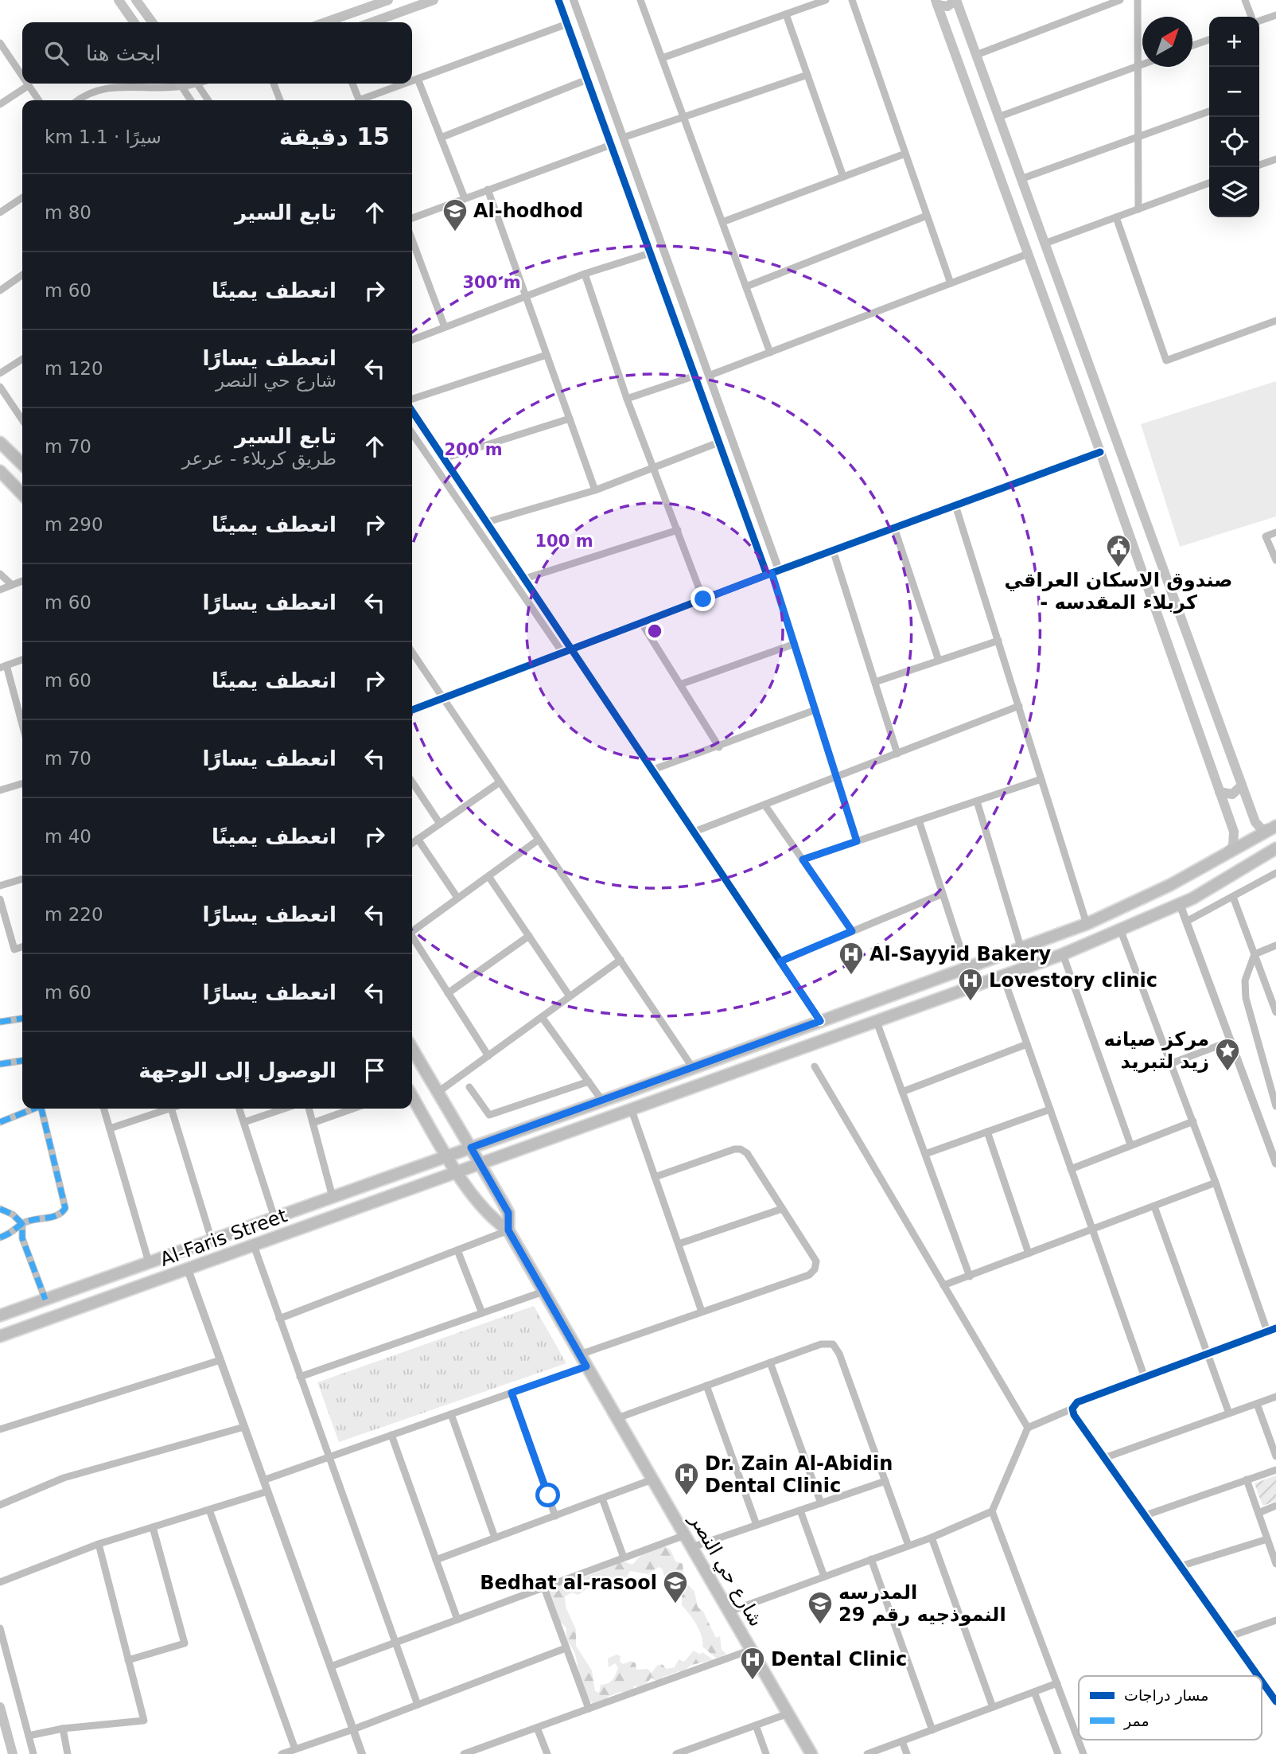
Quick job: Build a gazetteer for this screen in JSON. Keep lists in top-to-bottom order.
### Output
{
  "streets": {
    "main road": ["Al-Faris Street", "شارع حي النصر"]
  },
  "places": {
    "school or university": ["Al-hodhod", "Bedhat al-rasool", "المدرسه النموذجيه رقم 29"],
    "public building": ["صندوق الاسكان العراقي - كربلاء المقدسه"],
    "hospital": [
      "Al-Sayyid Bakery",
      "Lovestory clinic",
      "Dr. Zain Al-Abidin Dental Clinic",
      "Dental Clinic"
    ],
    "place": ["مركز صيانه زيد لتبريد"]
  },
  "legend": ["مسار دراجات", "ممر"],
  "north": "top right",
  "page": {
    "map_buttons": ["+", "−"],
    "search": "ابحث هنا",
    "heading": ["15 دقيقة", "سيرًا · 1.1 km"],
    "list": [
      ["تابع السير", "80 m"],
      ["انعطف يمينًا", "60 m"],
      ["انعطف يسارًا", "شارع حي النصر", "120 m"],
      ["تابع السير", "طريق كربلاء - عرعر", "70 m"],
      ["انعطف يمينًا", "290 m"],
      ["انعطف يسارًا", "60 m"],
      ["انعطف يمينًا", "60 m"],
      ["انعطف يسارًا", "70 m"],
      ["انعطف يمينًا", "40 m"],
      ["انعطف يسارًا", "220 m"],
      ["انعطف يسارًا", "60 m"],
      "الوصول إلى الوجهة"
    ]
  },
  "rings": ["300 m", "200 m", "100 m"]
}
